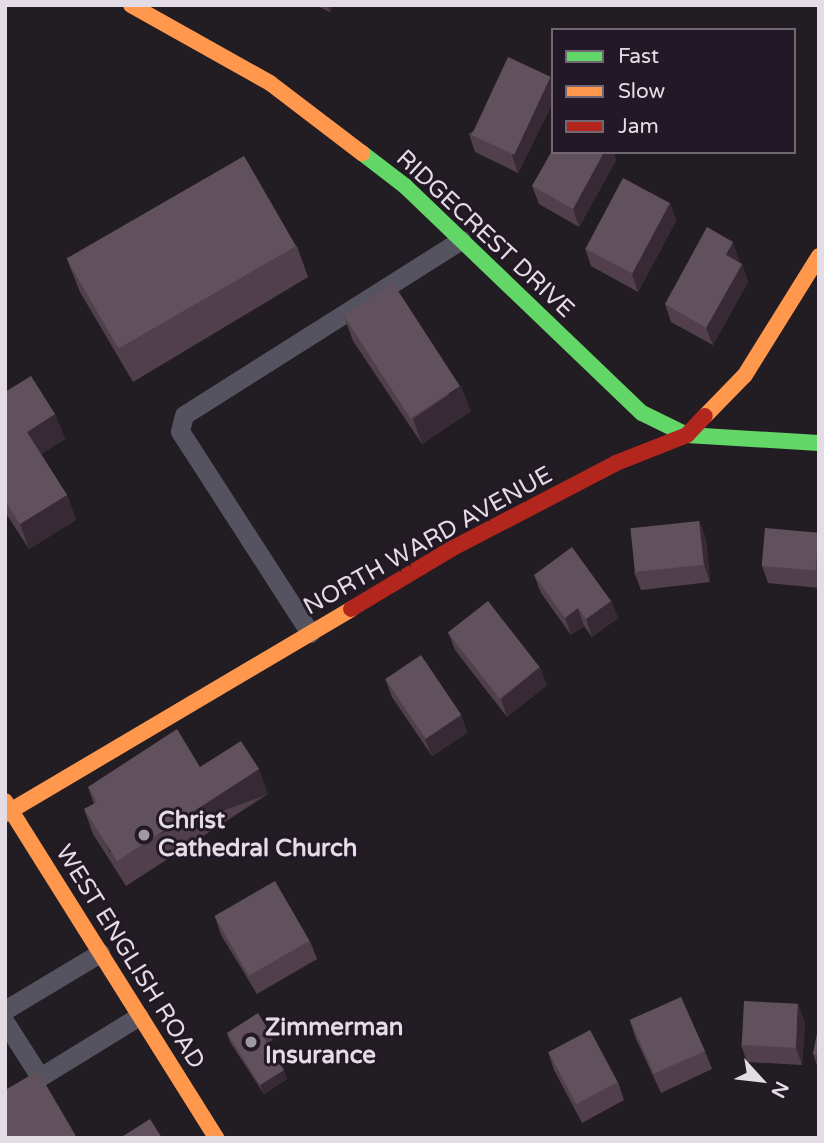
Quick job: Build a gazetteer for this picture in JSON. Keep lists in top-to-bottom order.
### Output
{
  "streets": {
    "street": ["RIDGECREST DRIVE", "NORTH WARD AVENUE", "WEST ENGLISH ROAD"]
  },
  "crossings": [
    ["RIDGECREST DRIVE", "NORTH WARD AVENUE"],
    ["NORTH WARD AVENUE", "WEST ENGLISH ROAD"]
  ],
  "places": ["Christ Cathedral Church", "Zimmerman Insurance"],
  "legend": ["Fast", "Slow", "Jam"],
  "north": "bottom right"
}
